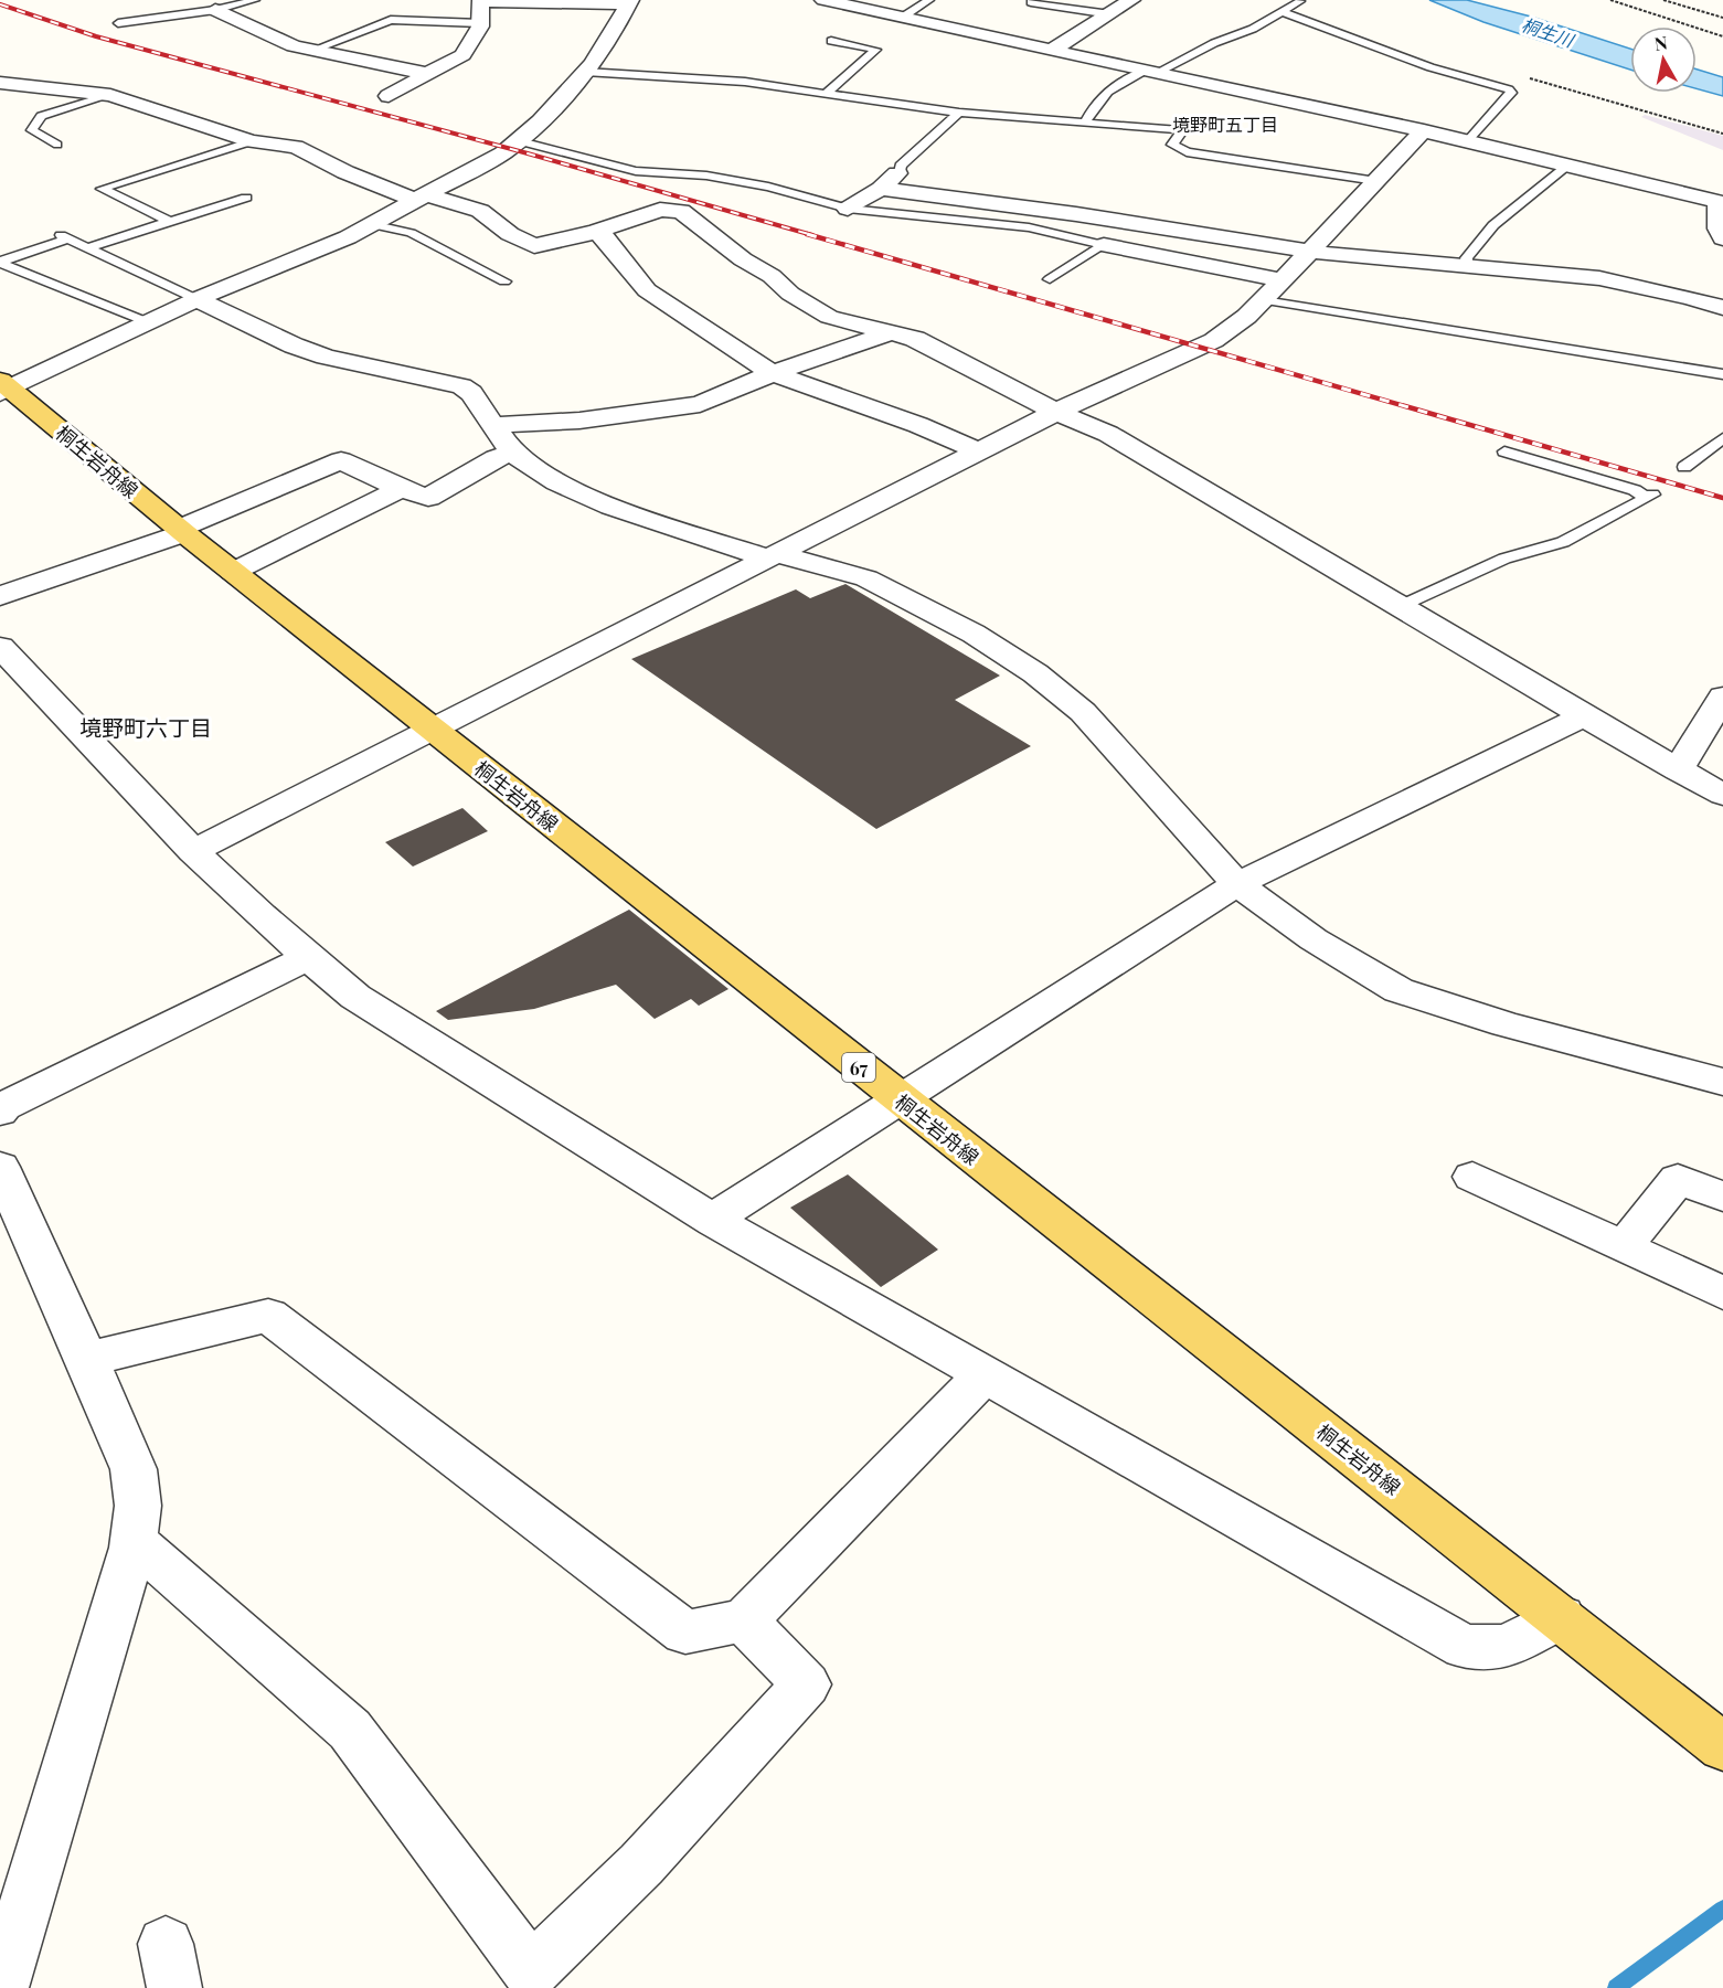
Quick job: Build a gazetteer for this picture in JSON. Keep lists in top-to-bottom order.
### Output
{
  "streets": {
    "main road": ["桐生岩舟線", "67"]
  },
  "districts": ["境野町五丁目", "境野町六丁目"],
  "water": ["桐生川"],
  "north": "top"
}
